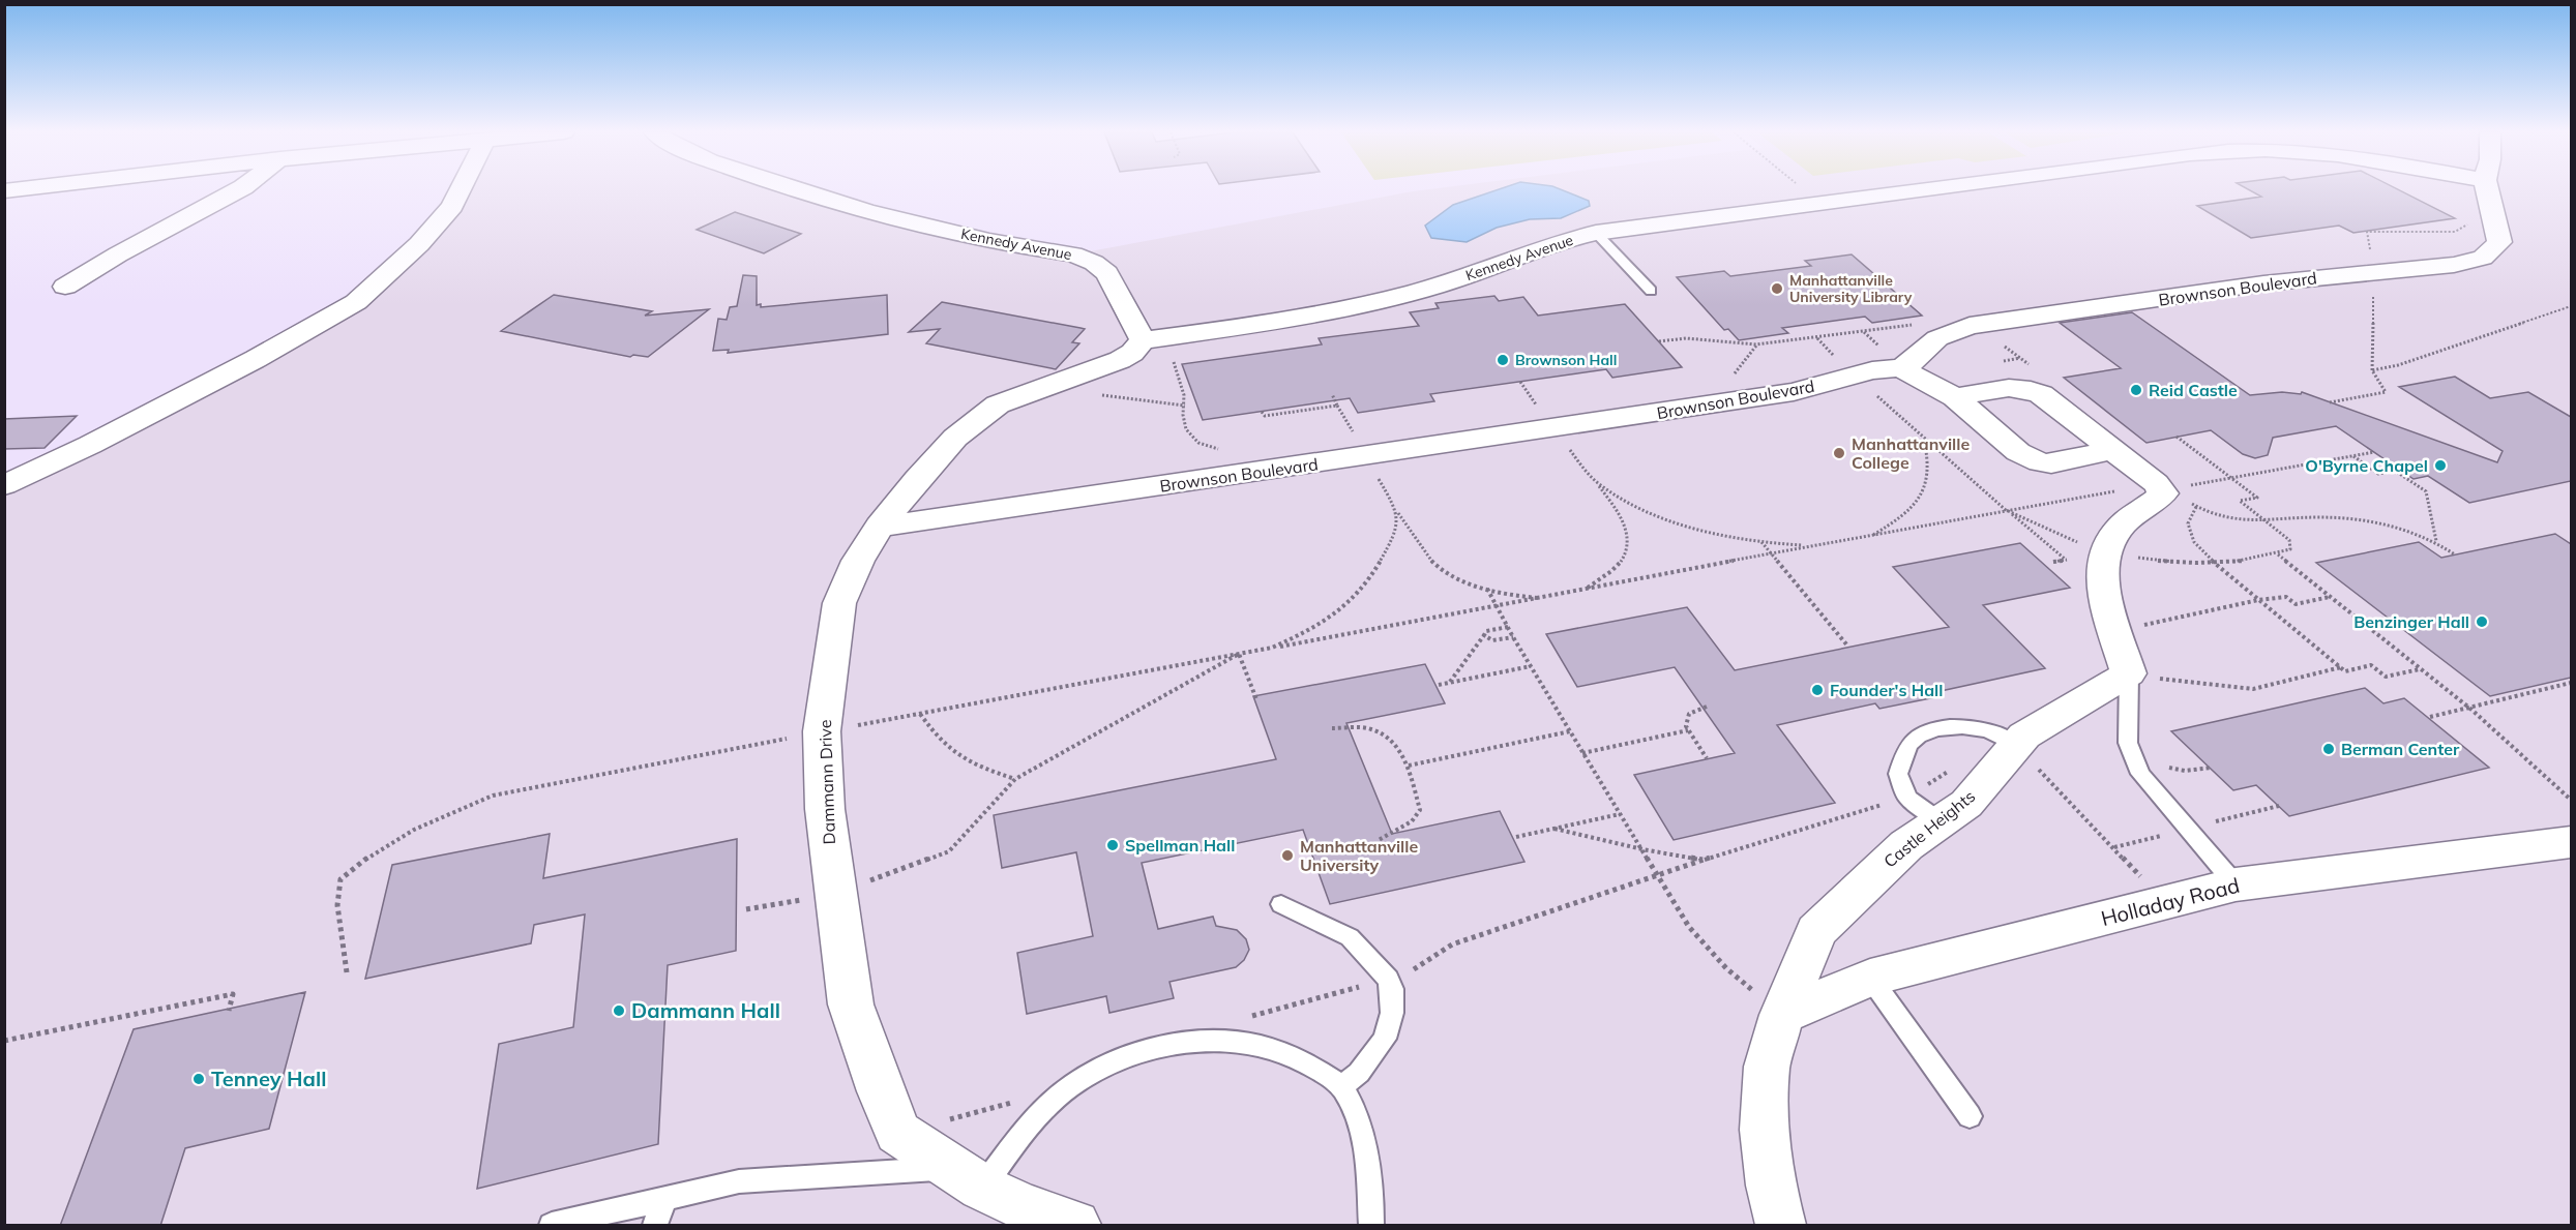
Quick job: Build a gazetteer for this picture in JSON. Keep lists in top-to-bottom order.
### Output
{
  "streets": {
    "street": [
      "Kennedy Avenue",
      "Brownson Boulevard",
      "Dammann Drive",
      "Castle Heights",
      "Holladay Road"
    ]
  },
  "crossings": [
    ["Kennedy Avenue", "Dammann Drive"],
    ["Brownson Boulevard", "Dammann Drive"],
    ["Castle Heights", "Holladay Road"]
  ],
  "places": [
    "Manhattanville University Library",
    "Brownson Hall",
    "Reid Castle",
    "Manhattanville College",
    "O'Byrne Chapel",
    "Benzinger Hall",
    "Founder's Hall",
    "Berman Center",
    "Spellman Hall",
    "Manhattanville University",
    "Dammann Hall",
    "Tenney Hall"
  ]
}
